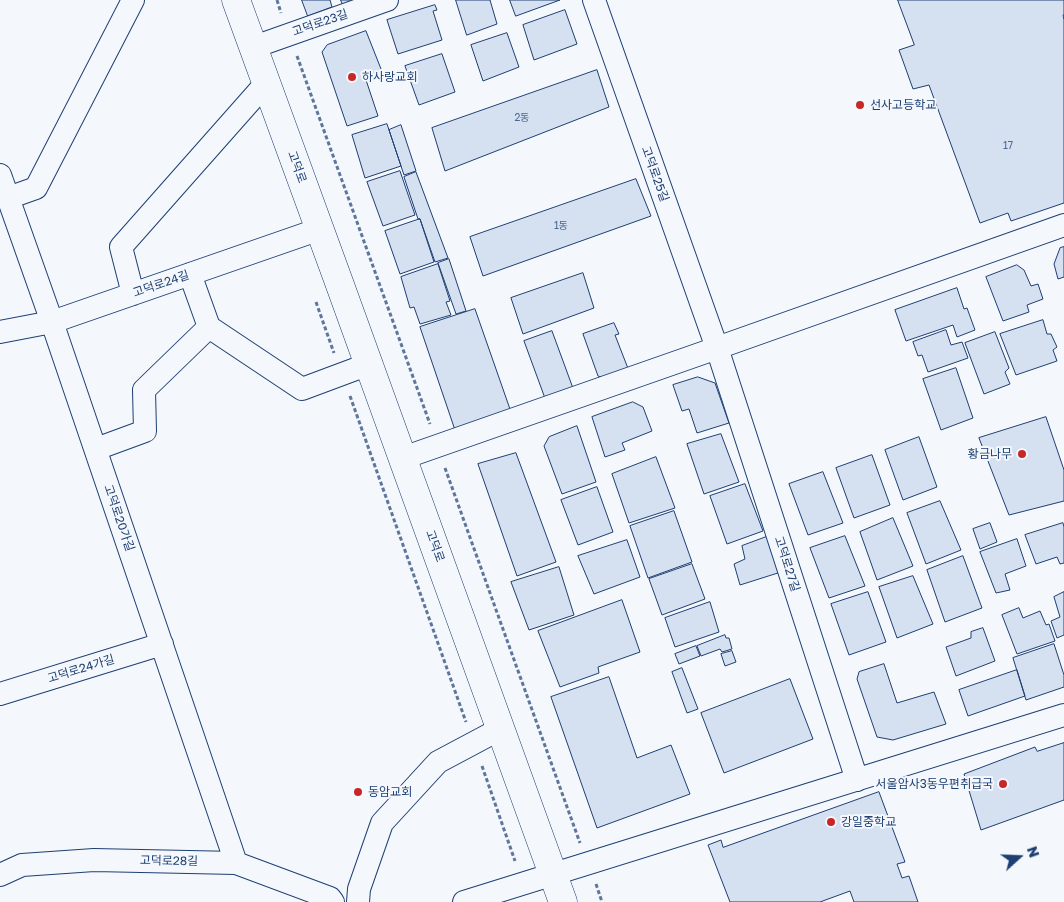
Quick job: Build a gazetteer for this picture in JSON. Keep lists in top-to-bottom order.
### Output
{
  "streets": {
    "main road": ["고덕로"],
    "street": [
      "고덕로23길",
      "고덕로25길",
      "고덕로24길",
      "고덕로20가길",
      "고덕로27길",
      "고덕로24가길",
      "고덕로28길"
    ]
  },
  "crossings": [
    ["고덕로23길", "고덕로"],
    ["고덕로", "고덕로24길"],
    ["고덕로25길", "고덕로27길"],
    ["고덕로24길", "고덕로20가길"],
    ["고덕로20가길", "고덕로24가길"],
    ["고덕로20가길", "고덕로28길"]
  ],
  "places": [
    "하사랑교회",
    "선사고등학교",
    "황금나무",
    "서울암사3동우편취급국",
    "동암교회",
    "강일중학교"
  ],
  "house_numbers": ["2동", "17", "1동"],
  "north": "right"
}
